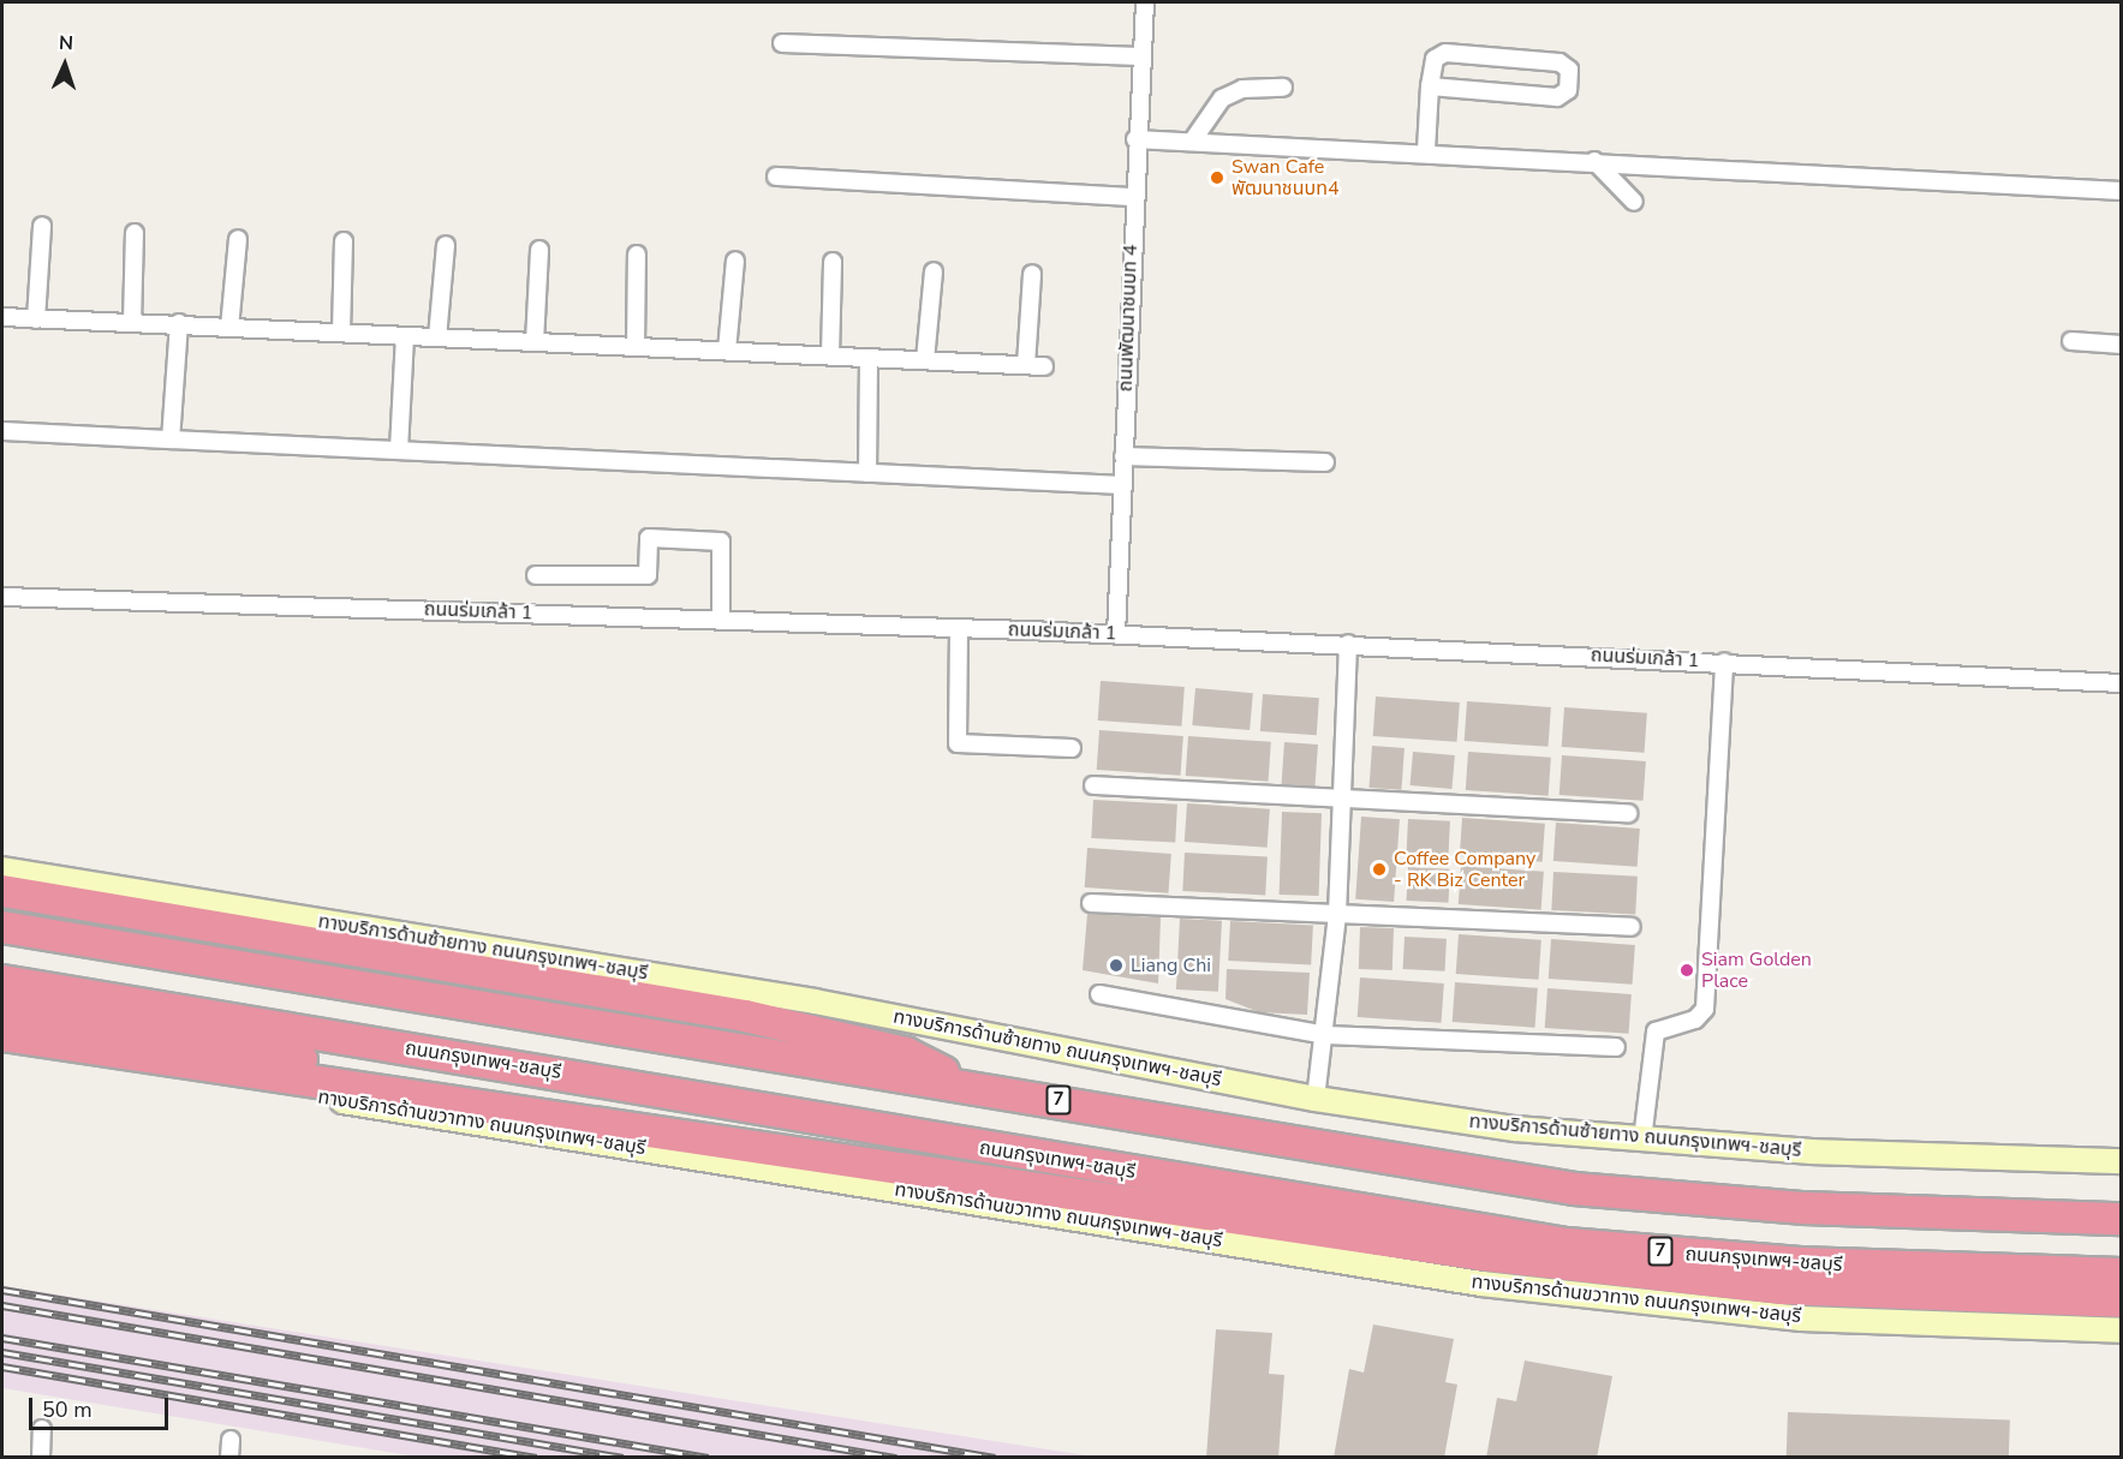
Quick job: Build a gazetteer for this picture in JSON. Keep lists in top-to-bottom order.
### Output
{
  "streets": {
    "highway": ["ถนนกรุงเทพฯ-ชลบุรี", "7"],
    "main road": ["ทางบริการด้านซ้ายทาง ถนนกรุงเทพฯ-ชลบุรี", "ทางบริการด้านขวาทาง ถนนกรุงเทพฯ-ชลบุรี"],
    "street": ["ถนนพัฒนาชนบท 4", "ถนนร่มเกล้า 1"]
  },
  "crossings": [
    ["ถนนพัฒนาชนบท 4", "ถนนร่มเกล้า 1"]
  ],
  "places": [
    "Swan Cafe พัฒนาชนบท4",
    "Coffee Company - RK Biz Center",
    "Liang Chi",
    "Siam Golden Place"
  ],
  "scale_bar": "50 m",
  "north": "top"
}
